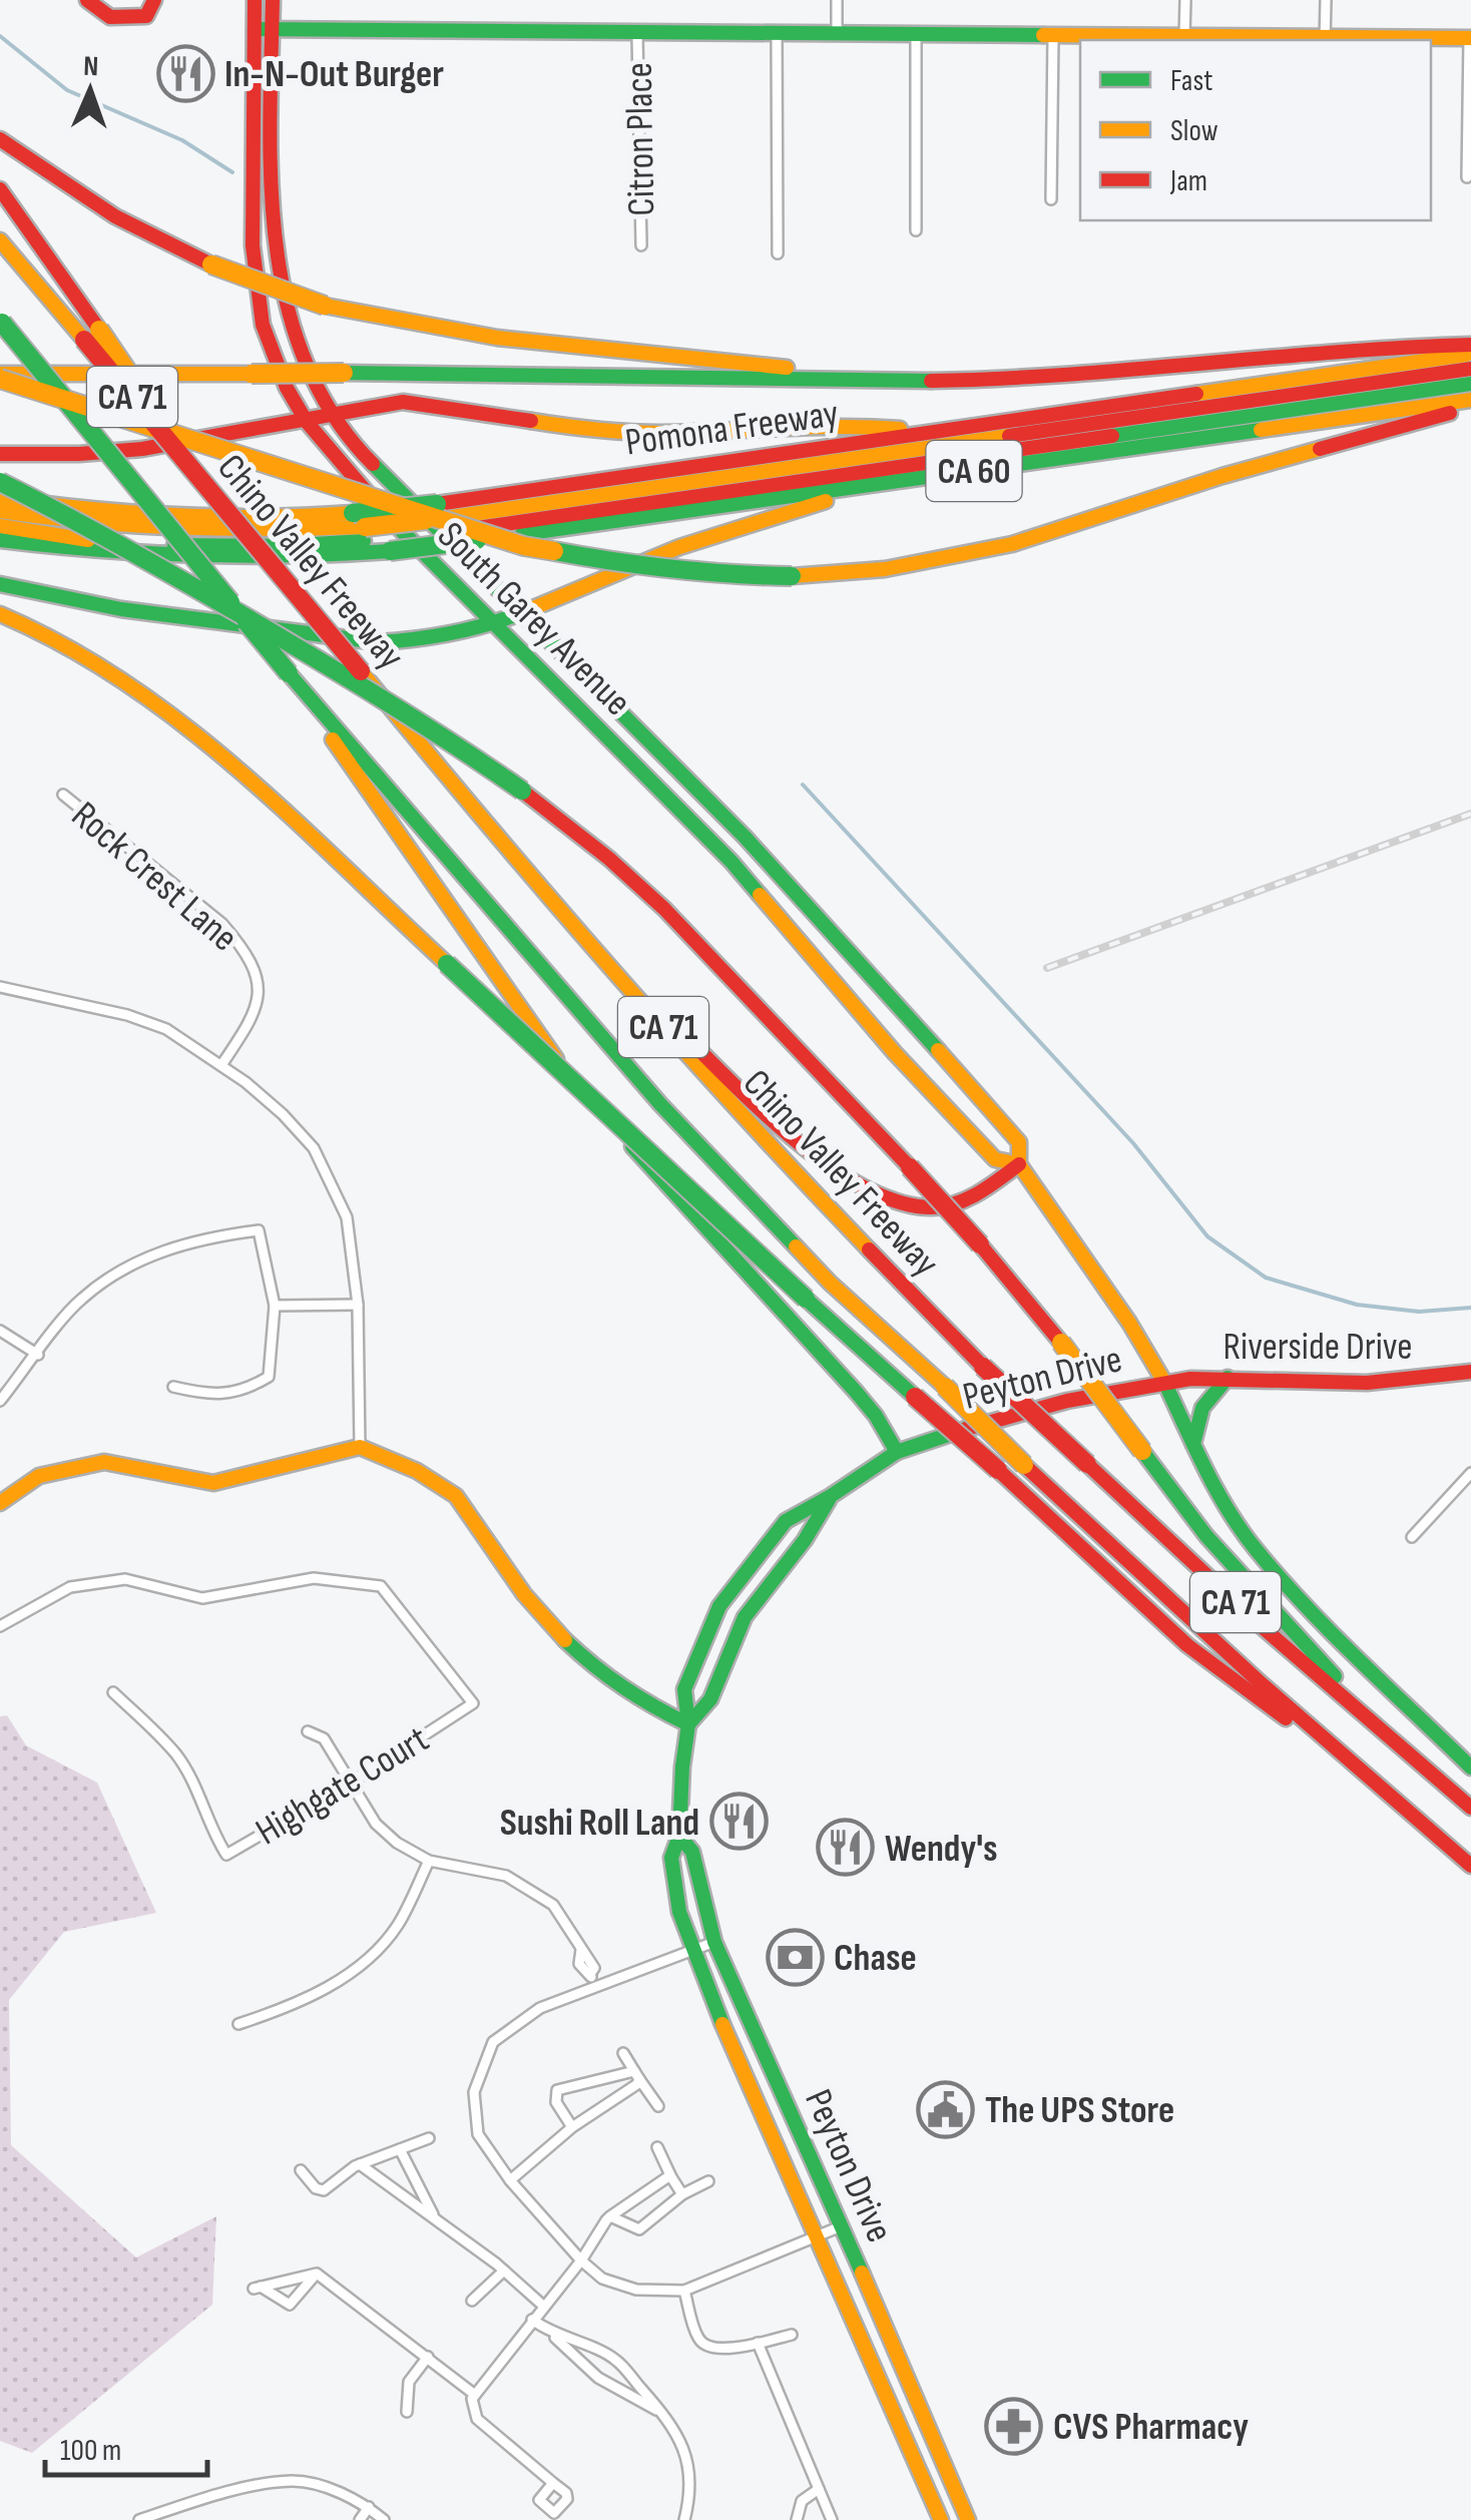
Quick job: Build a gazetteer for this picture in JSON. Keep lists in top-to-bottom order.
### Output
{
  "streets": {
    "main road": [
      "CA 71",
      "Pomona Freeway",
      "CA 60",
      "Chino Valley Freeway",
      "South Garey Avenue",
      "Riverside Drive",
      "Peyton Drive"
    ],
    "street": ["Citron Place", "Rock Crest Lane", "Highgate Court"]
  },
  "crossings": [
    ["CA 71", "Chino Valley Freeway"],
    ["South Garey Avenue", "Riverside Drive"],
    ["South Garey Avenue", "Peyton Drive"],
    ["Riverside Drive", "Peyton Drive"]
  ],
  "places": {
    "restaurant": ["In-N-Out Burger", "Sushi Roll Land", "Wendy's"],
    "bank": ["Chase"],
    "public building": ["The UPS Store"],
    "pharmacy": ["CVS Pharmacy"]
  },
  "legend": ["Fast", "Slow", "Jam"],
  "scale_bar": "100 m",
  "north": "top"
}
